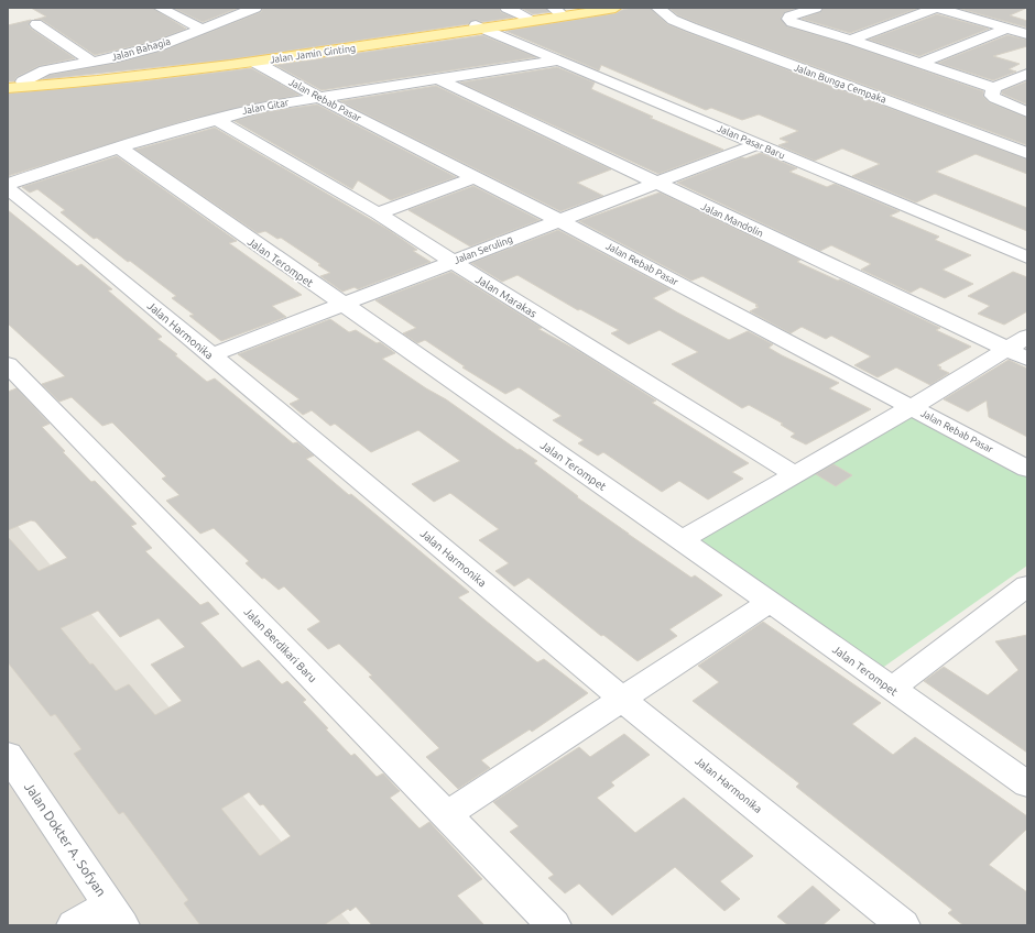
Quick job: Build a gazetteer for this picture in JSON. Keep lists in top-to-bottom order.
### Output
{
  "streets": {
    "main road": ["Jalan Jamin Ginting"],
    "street": [
      "Jalan Bahagia",
      "Jalan Bunga Cempaka",
      "Jalan Rebab Pasar",
      "Jalan Gitar",
      "Jalan Pasar Baru",
      "Jalan Mandolin",
      "Jalan Seruling",
      "Jalan Terompet",
      "Jalan Marakas",
      "Jalan Harmonika",
      "Jalan Berdikari Baru",
      "Jalan Dokter A. Sofyan"
    ]
  },
  "crossings": [
    ["Jalan Bahagia", "Jalan Jamin Ginting"],
    ["Jalan Jamin Ginting", "Jalan Rebab Pasar"],
    ["Jalan Jamin Ginting", "Jalan Pasar Baru"],
    ["Jalan Rebab Pasar", "Jalan Gitar"],
    ["Jalan Rebab Pasar", "Jalan Seruling"],
    ["Jalan Gitar", "Jalan Pasar Baru"],
    ["Jalan Gitar", "Jalan Mandolin"],
    ["Jalan Gitar", "Jalan Terompet"],
    ["Jalan Gitar", "Jalan Marakas"],
    ["Jalan Pasar Baru", "Jalan Seruling"],
    ["Jalan Mandolin", "Jalan Seruling"],
    ["Jalan Seruling", "Jalan Terompet"],
    ["Jalan Seruling", "Jalan Marakas"],
    ["Jalan Seruling", "Jalan Harmonika"]
  ]
}
